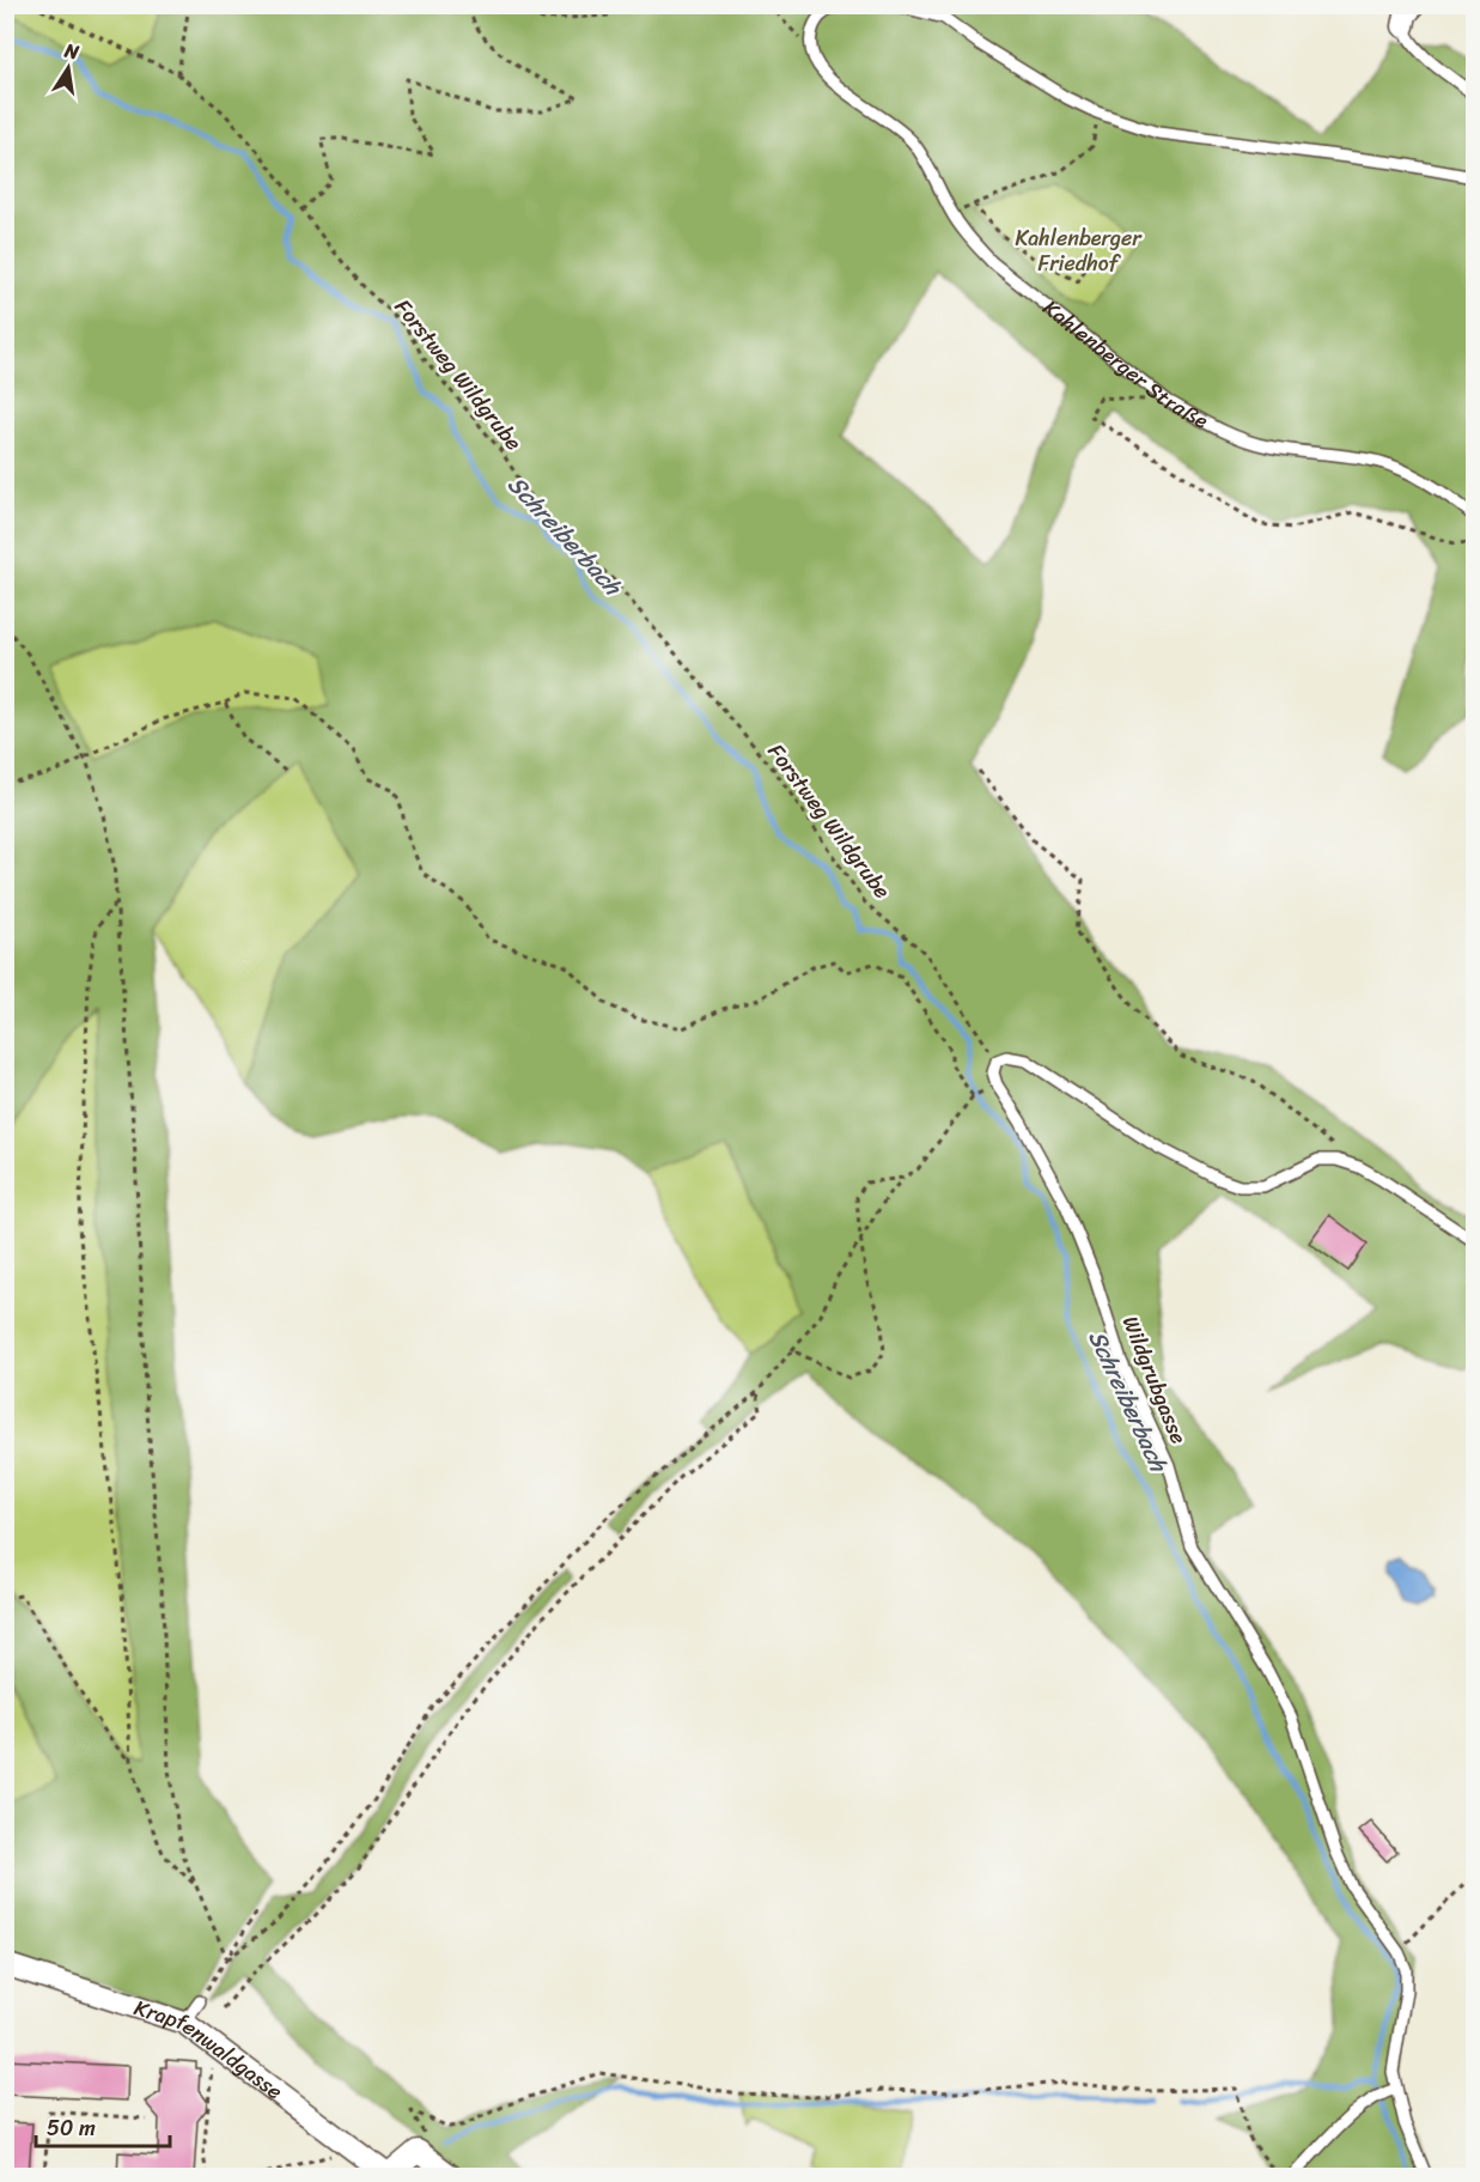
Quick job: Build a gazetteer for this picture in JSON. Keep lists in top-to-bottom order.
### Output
{
  "streets": {
    "street": ["Krapfenwaldgasse"],
    "lane": ["Kahlenberger Straße", "Wildgrubgasse"],
    "path": ["Forstweg Wildgrube"]
  },
  "crossings": [
    ["Forstweg Wildgrube", "Wildgrubgasse"]
  ],
  "water": ["Schreiberbach"],
  "parks": ["Kahlenberger Friedhof"],
  "scale_bar": "50 m",
  "north": "top"
}
